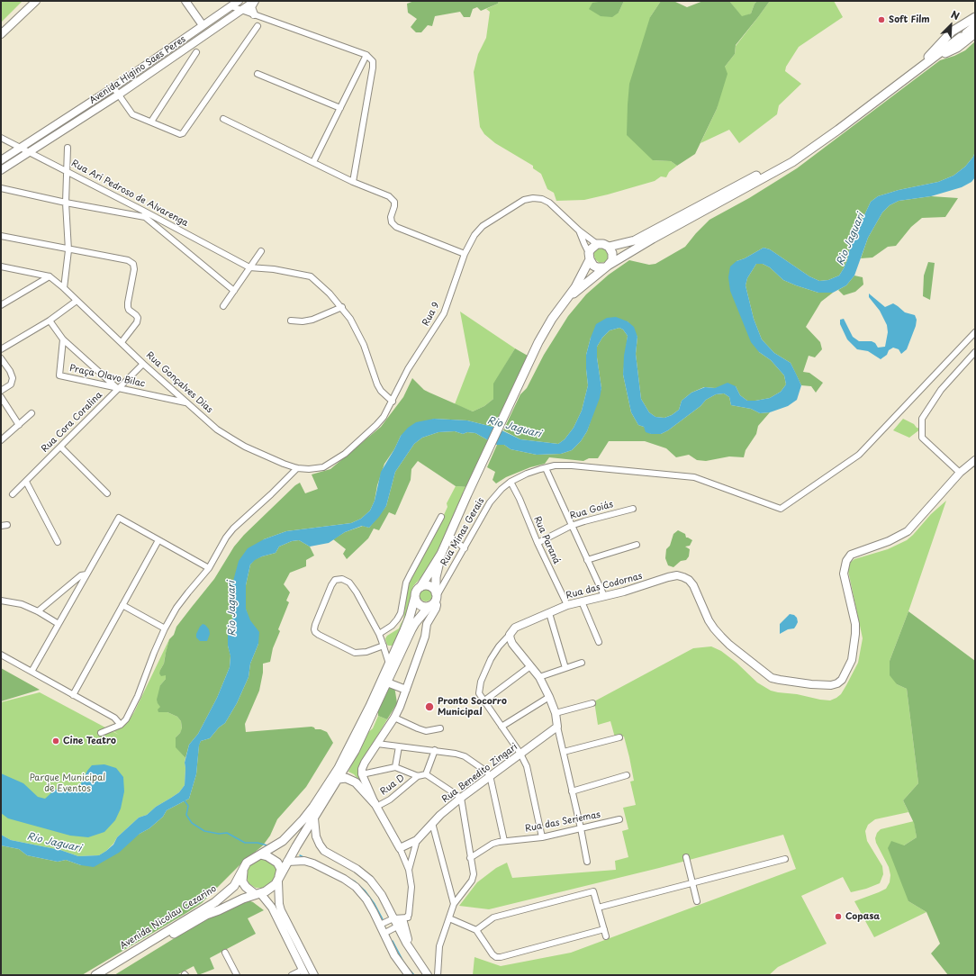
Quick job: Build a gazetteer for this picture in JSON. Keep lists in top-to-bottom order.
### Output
{
  "streets": {
    "main road": ["Avenida Nicolau Cezarino"],
    "street": [
      "Avenida Higino Saes Peres",
      "Rua Ari Pedroso de Alvarenga",
      "Rua 9",
      "Praça Olavo Bilac",
      "Rua Gonçalves Dias",
      "Rua Cora Coralina",
      "Rua Goiás",
      "Rua Minas Gerais",
      "Rua Paraná",
      "Rua das Codornas",
      "Rua Benedito Zingari",
      "Rua D",
      "Rua das Seriemas"
    ]
  },
  "crossings": [
    ["Avenida Higino Saes Peres", "Rua Ari Pedroso de Alvarenga"],
    ["Rua 9", "Rua Gonçalves Dias"],
    ["Praça Olavo Bilac", "Rua Gonçalves Dias"],
    ["Praça Olavo Bilac", "Rua Cora Coralina"],
    ["Rua Gonçalves Dias", "Rua Cora Coralina"],
    ["Rua Goiás", "Rua Paraná"],
    ["Rua Minas Gerais", "Rua Paraná"],
    ["Rua Paraná", "Rua das Codornas"]
  ],
  "water": ["Rio Jaguari"],
  "parks": ["Parque Municipal de Eventos"],
  "places": [
    "Soft Film",
    "Pronto Socorro Municipal",
    "Cine Teatro",
    "Copasa"
  ],
  "north": "top right"
}
